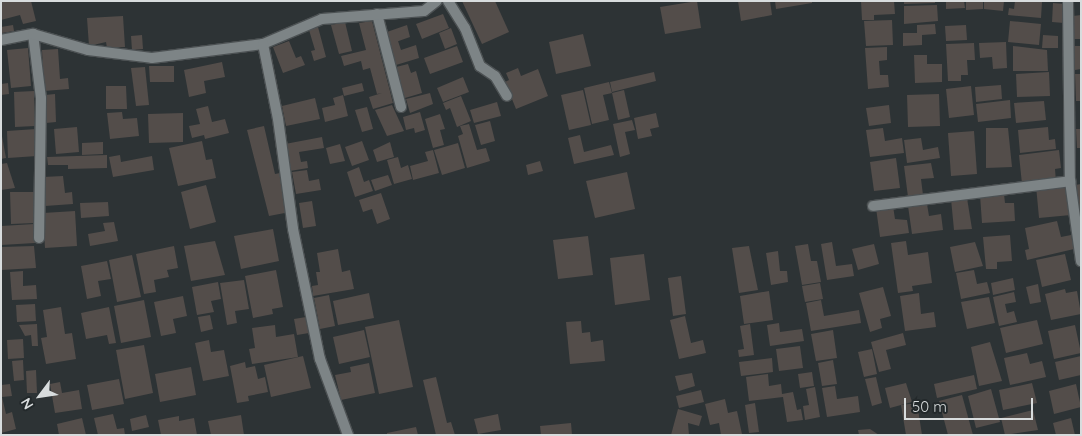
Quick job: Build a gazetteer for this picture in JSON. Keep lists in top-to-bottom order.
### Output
{
  "scale_bar": "50 m",
  "north": "bottom left"
}
